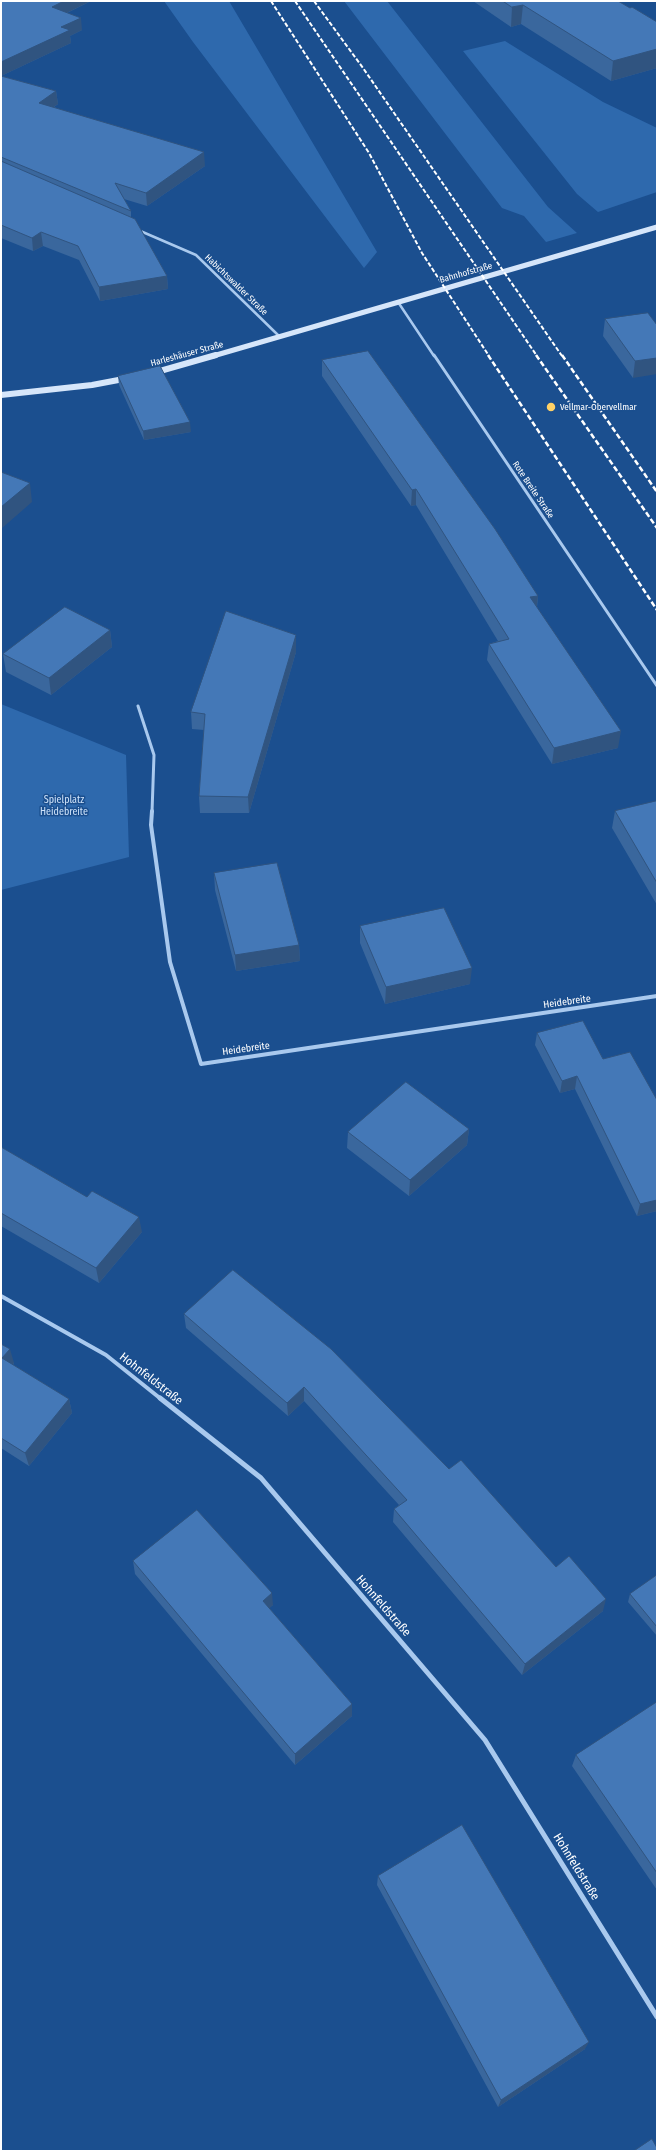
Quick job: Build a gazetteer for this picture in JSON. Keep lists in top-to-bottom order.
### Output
{
  "streets": {
    "main road": ["Bahnhofstraße", "Harleshäuser Straße"],
    "street": [
      "Habichtswalder Straße",
      "Rote Breite Straße",
      "Heidebreite",
      "Hohnfeldstraße"
    ]
  },
  "crossings": [
    ["Bahnhofstraße", "Habichtswalder Straße"],
    ["Bahnhofstraße", "Harleshäuser Straße"],
    ["Bahnhofstraße", "Rote Breite Straße"],
    ["Habichtswalder Straße", "Harleshäuser Straße"]
  ],
  "parks": ["Spielplatz Heidebreite"],
  "places": ["Vellmar-Obervellmar"]
}
